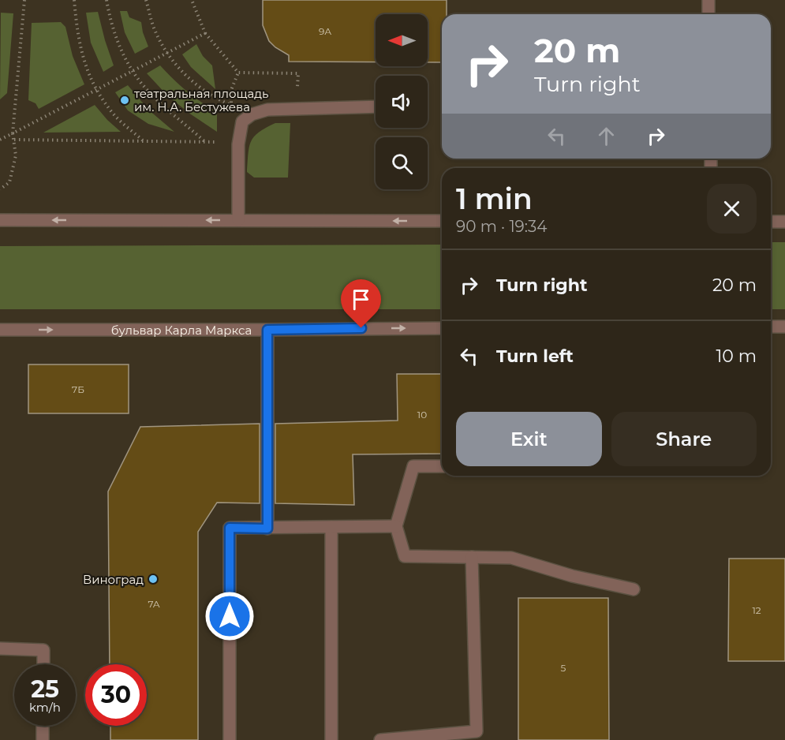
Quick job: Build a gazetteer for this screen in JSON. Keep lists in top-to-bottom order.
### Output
{
  "streets": {
    "street": ["бульвар Карла Маркса"]
  },
  "one_way": ["бульвар Карла Маркса"],
  "places": ["театральная площадь им. Н.А. Бестужева", "Виноград"],
  "house_numbers": [
    "9А",
    "7Б",
    "10",
    "7А",
    "12",
    "5"
  ],
  "north": "left",
  "page": {
    "turn": ["20 m", "Turn right"],
    "heading": ["1 min", "90 m · 19:34"],
    "list": [
      {
        "name": "Turn right",
        "value": "20 m"
      },
      {
        "name": "Turn left",
        "value": "10 m"
      }
    ],
    "buttons": ["Exit", "Share"],
    "speed": "25 km/h",
    "limit": "30"
  }
}
